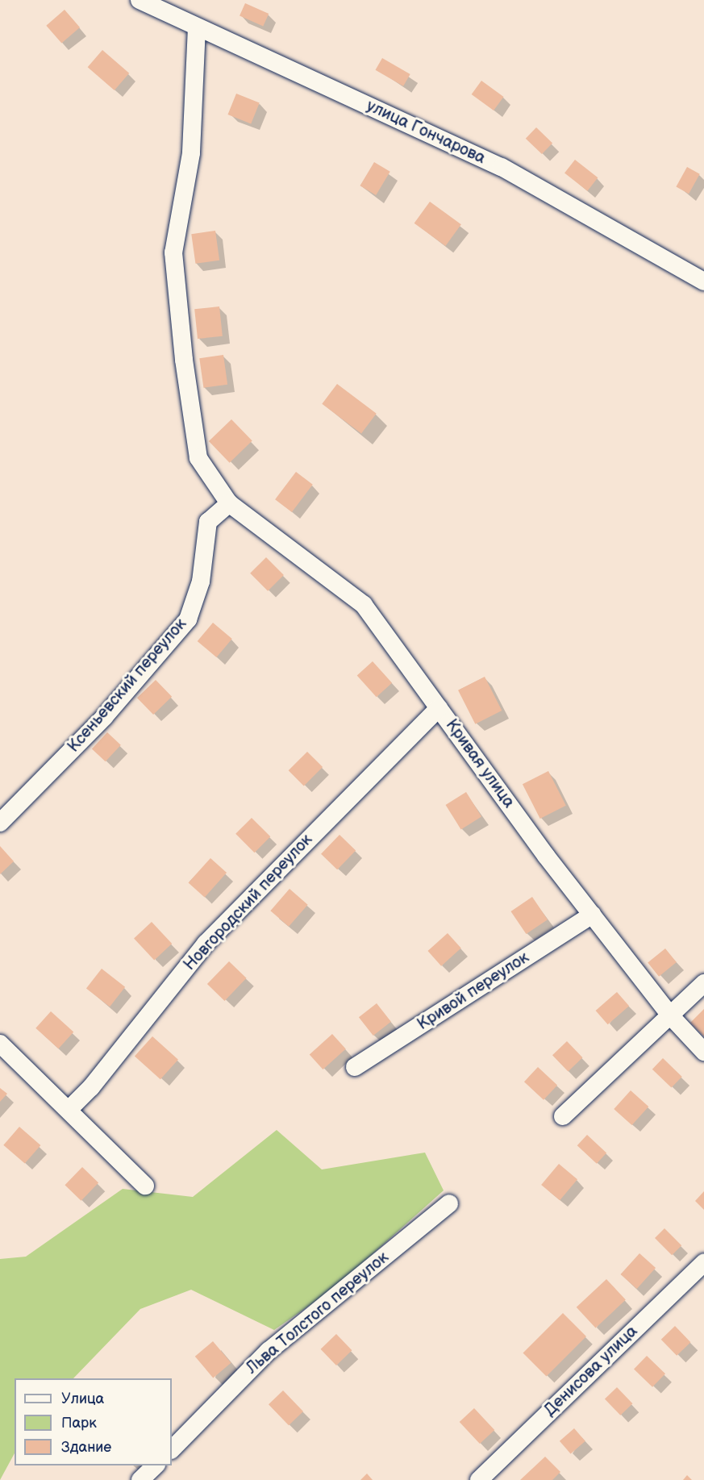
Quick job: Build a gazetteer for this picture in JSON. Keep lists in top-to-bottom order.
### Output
{
  "streets": {
    "street": [
      "улица Гончарова",
      "Ксеньевский переулок",
      "Кривая улица",
      "Новгородский переулок",
      "Кривой переулок",
      "Льва Толстого переулок",
      "Денисова улица"
    ]
  },
  "crossings": [
    ["улица Гончарова", "Кривая улица"],
    ["Ксеньевский переулок", "Кривая улица"],
    ["Кривая улица", "Новгородский переулок"],
    ["Кривая улица", "Кривой переулок"]
  ],
  "legend": ["Улица", "Парк", "Здание"]
}
